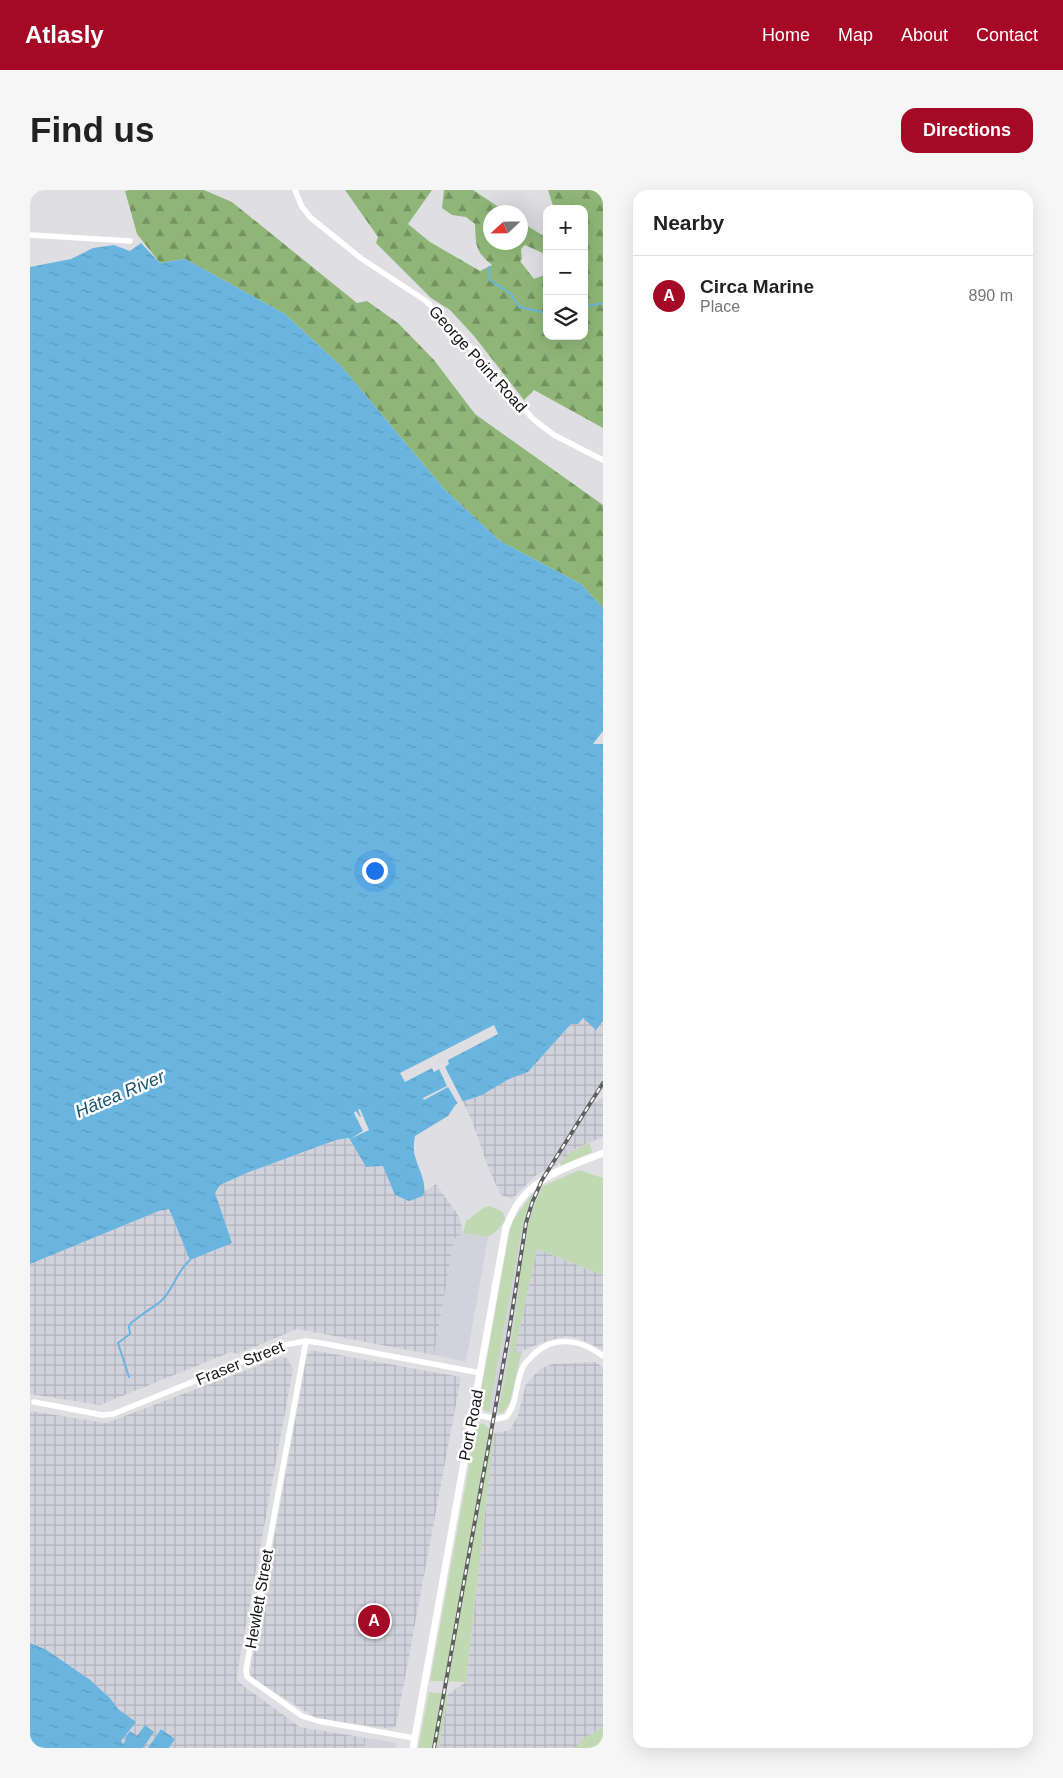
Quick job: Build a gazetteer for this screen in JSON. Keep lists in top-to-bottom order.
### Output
{
  "streets": {
    "main road": ["Port Road"],
    "street": ["George Point Road", "Fraser Street", "Hewlett Street"]
  },
  "crossings": [
    ["Fraser Street", "Port Road"],
    ["Fraser Street", "Hewlett Street"],
    ["Port Road", "Hewlett Street"]
  ],
  "water": ["Hātea River"],
  "north": "left",
  "page": {
    "header": "Atlasly",
    "nav": [
      "Home",
      "Map",
      "About",
      "Contact"
    ],
    "buttons": "Directions",
    "title": "Find us",
    "heading": "Nearby",
    "map_buttons": ["+", "−"],
    "list": [
      {
        "mark": "A",
        "name": "Circa Marine",
        "note": "Place",
        "value": "890 m"
      }
    ],
    "pins": "A"
  }
}
